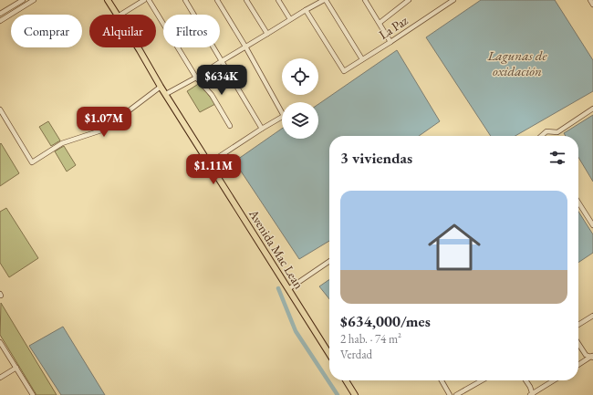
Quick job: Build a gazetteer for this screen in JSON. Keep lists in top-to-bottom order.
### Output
{
  "streets": {
    "main road": ["Avenida Mac Lean"],
    "street": ["La Paz"]
  },
  "water": ["Lagunas de oxidación"],
  "page": {
    "chip": ["Comprar", "Alquilar", "Filtros"],
    "price": ["$634K", "$1.07M", "$1.11M"],
    "heading": "3 viviendas",
    "list": [
      {
        "name": "$634,000/mes",
        "note": "2 hab. · 74 m² · Verdad"
      }
    ]
  }
}
